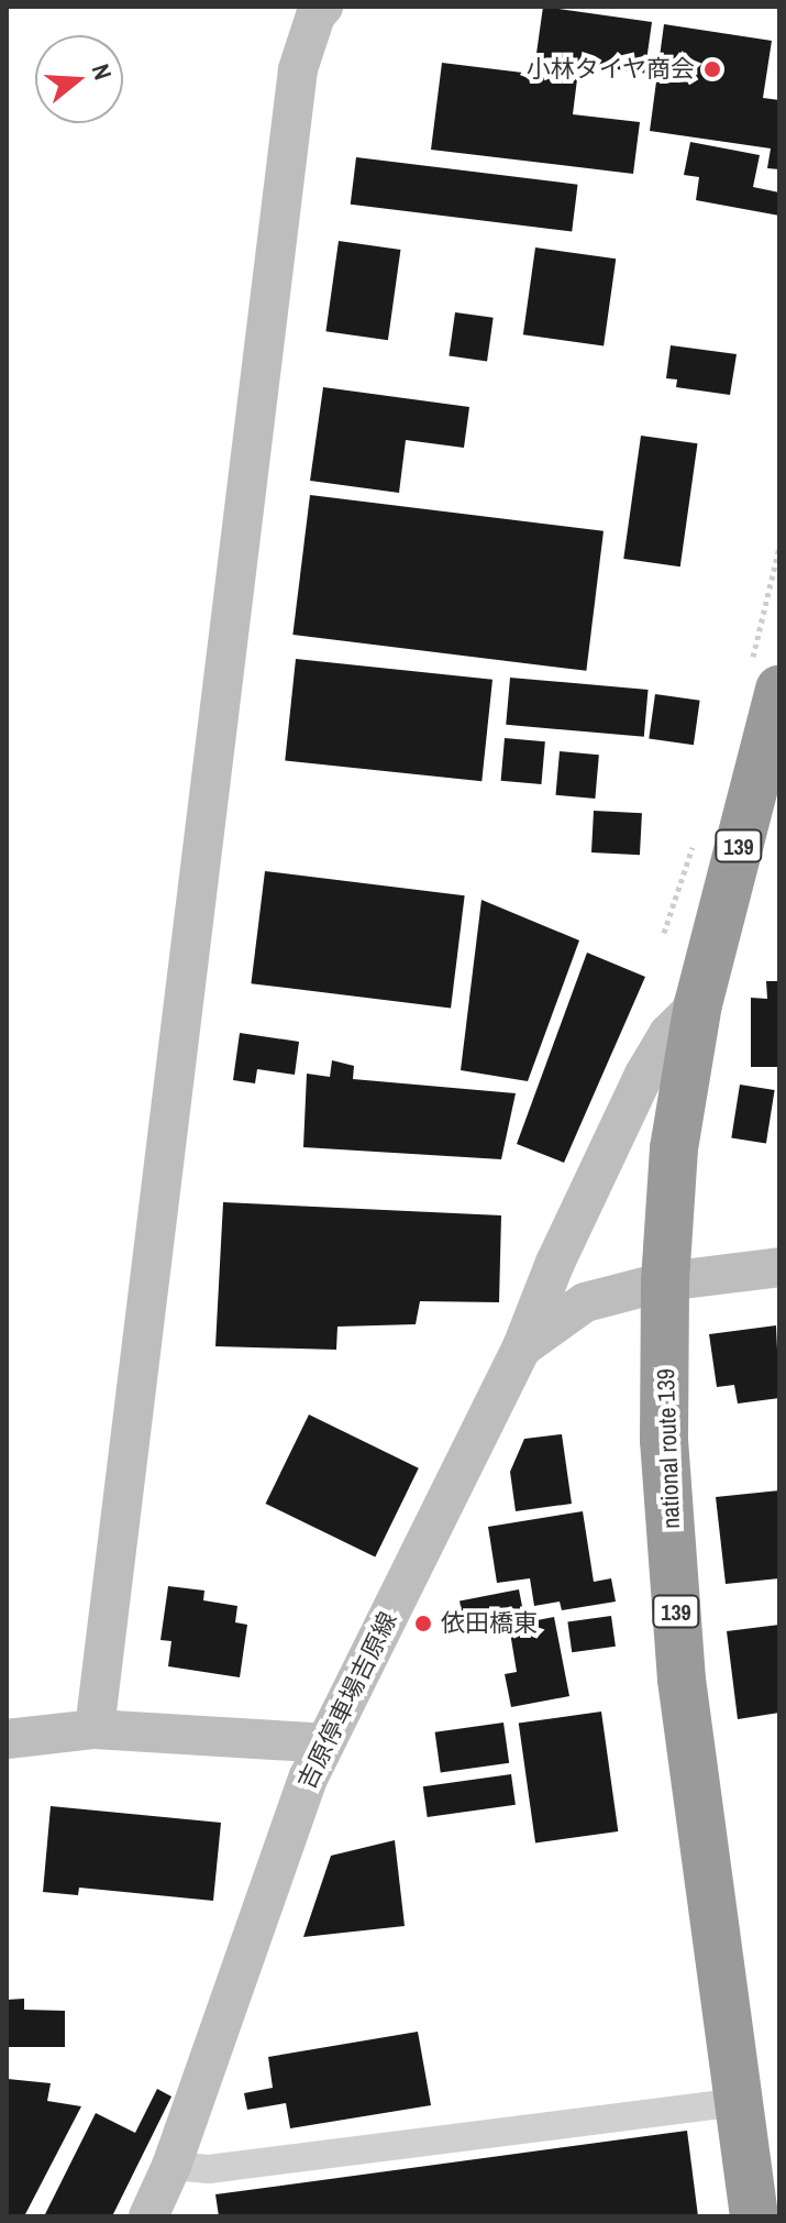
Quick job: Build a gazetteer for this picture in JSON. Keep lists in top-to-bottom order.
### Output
{
  "streets": {
    "highway": ["139", "national route 139"],
    "street": ["吉原停車場吉原線"]
  },
  "crossings": [
    ["national route 139", "吉原停車場吉原線"]
  ],
  "places": ["小林タイヤ商会", "依田橋東"],
  "north": "right"
}
